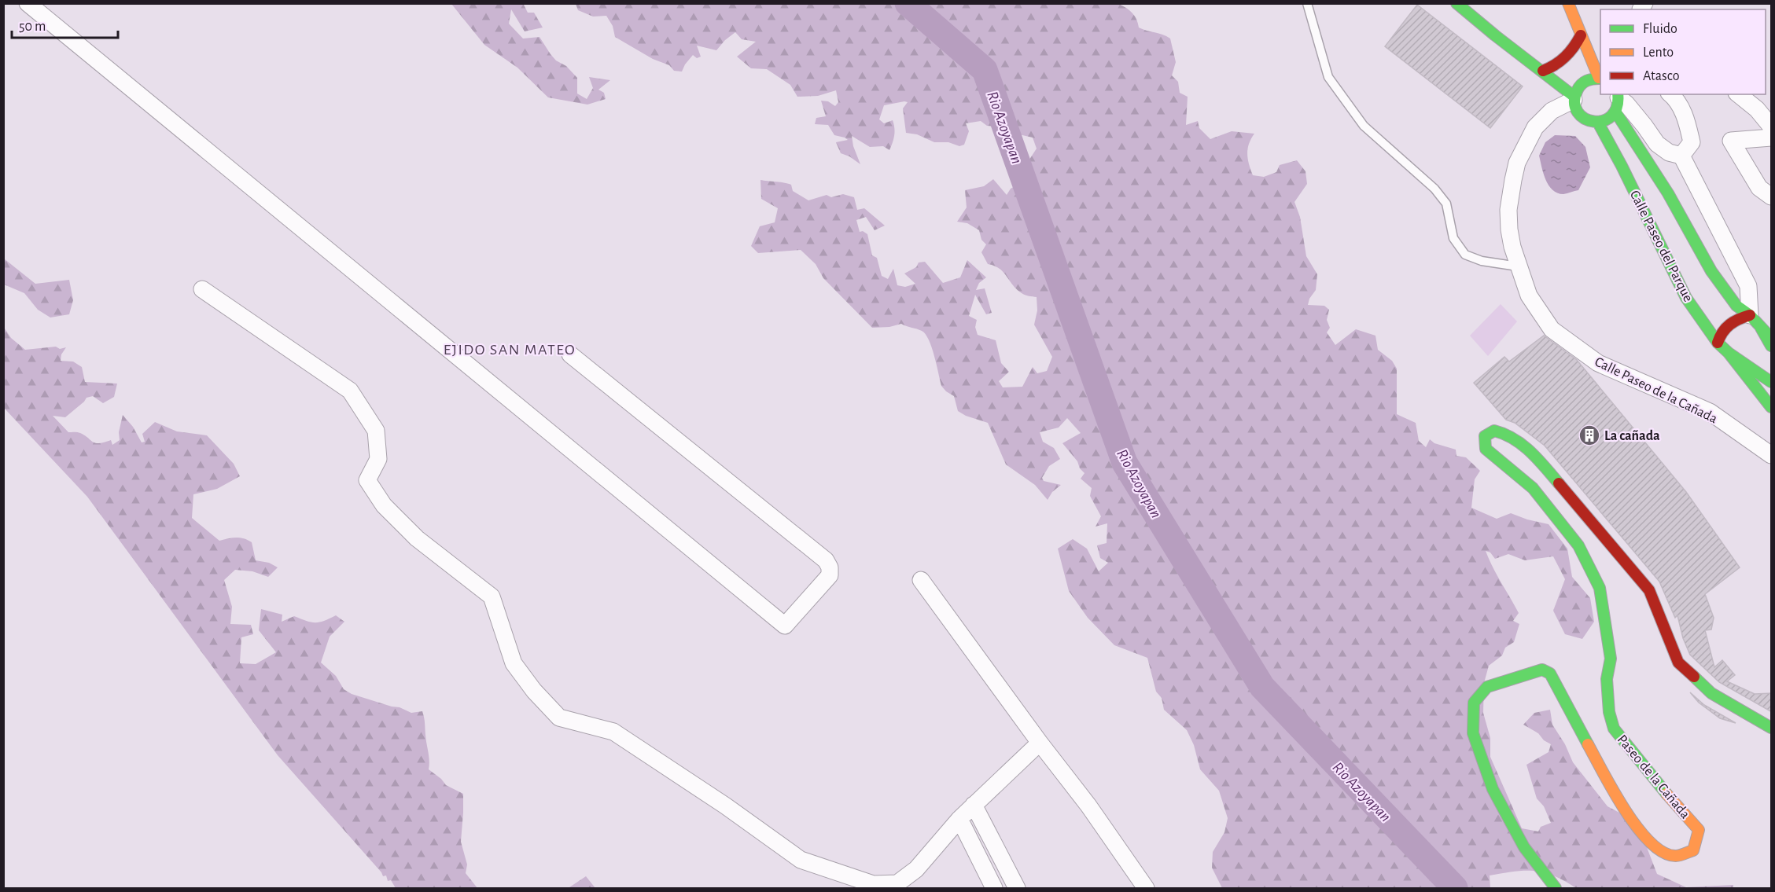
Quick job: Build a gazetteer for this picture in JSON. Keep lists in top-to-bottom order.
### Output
{
  "streets": {
    "main road": ["Calle Paseo del Parque", "Paseo de la Cañada"],
    "street": ["Calle Paseo de la Cañada"]
  },
  "districts": ["EJIDO SAN MATEO"],
  "water": ["Rio Azoyapan"],
  "places": {
    "building": ["La cañada"]
  },
  "legend": ["Fluido", "Lento", "Atasco"],
  "scale_bar": "50 m"
}
